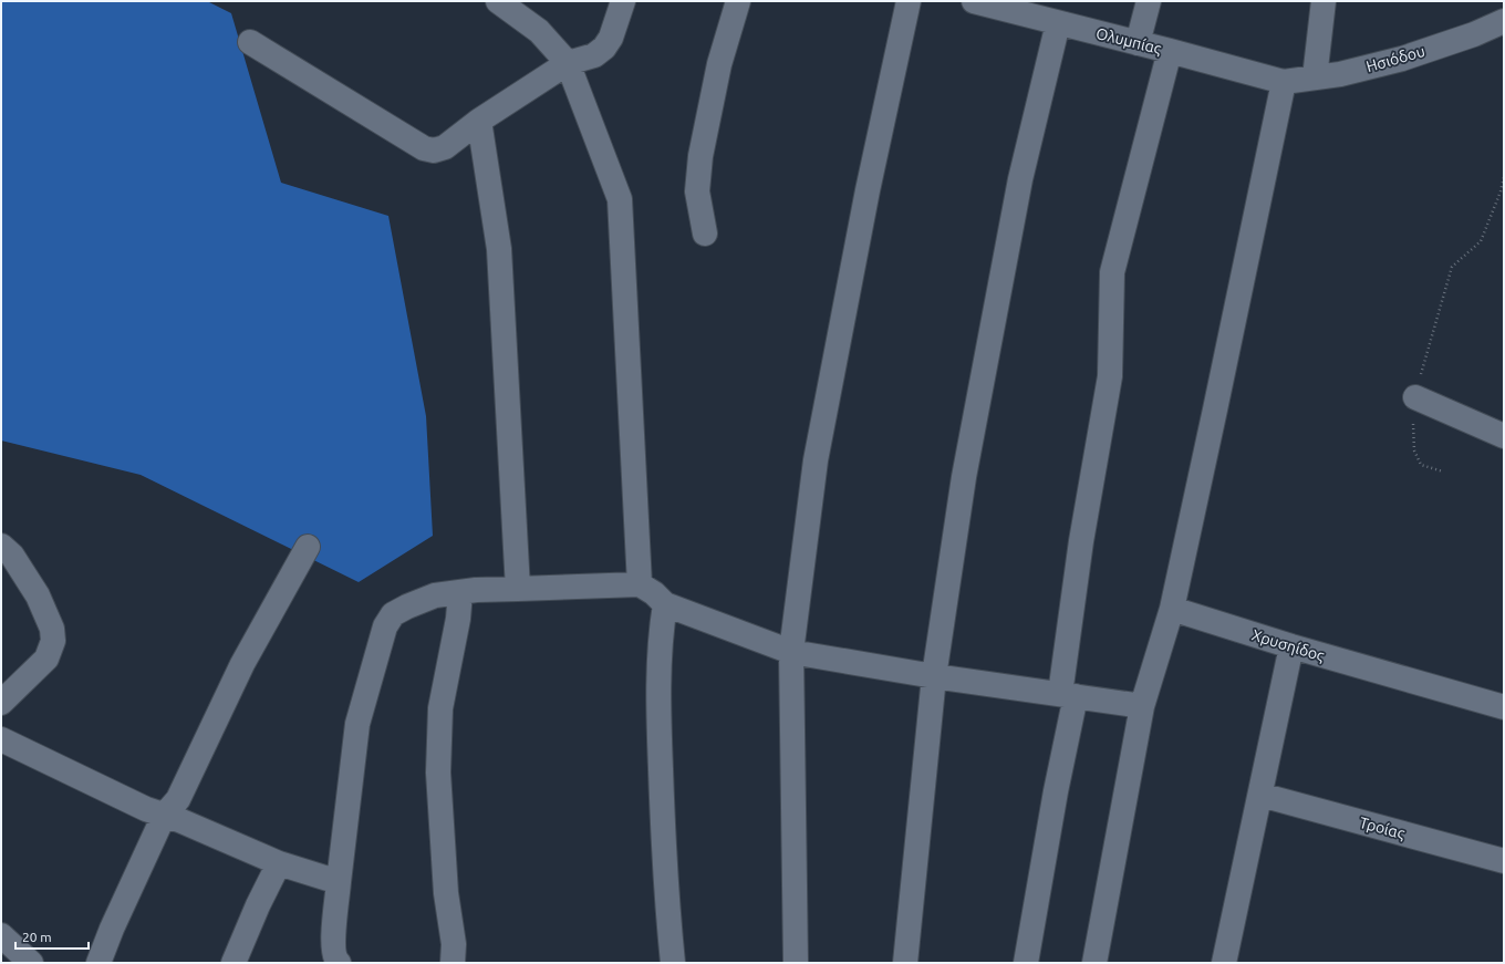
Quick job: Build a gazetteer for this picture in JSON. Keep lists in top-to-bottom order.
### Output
{
  "streets": {
    "street": [
      "Ολυμπίας",
      "Ησιόδου",
      "Χρυσηίδος",
      "Τροίας"
    ]
  },
  "crossings": [
    ["Ολυμπίας", "Ησιόδου"]
  ],
  "scale_bar": "20 m"
}
